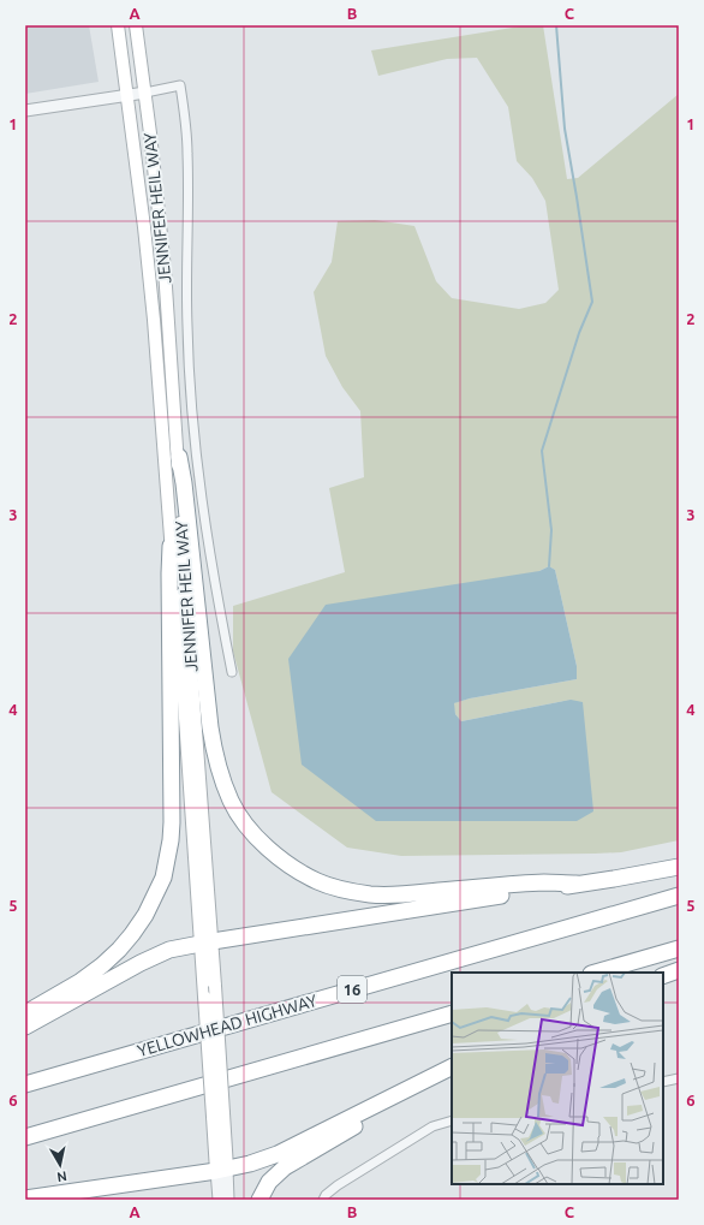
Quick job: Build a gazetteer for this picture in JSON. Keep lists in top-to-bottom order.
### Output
{
  "streets": {
    "highway": ["16", "YELLOWHEAD HIGHWAY"],
    "main road": ["JENNIFER HEIL WAY"]
  },
  "north": "bottom",
  "grid": {
    "columns": ["A", "B", "C"],
    "rows": [
      "1",
      "2",
      "3",
      "4",
      "5",
      "6"
    ]
  }
}
